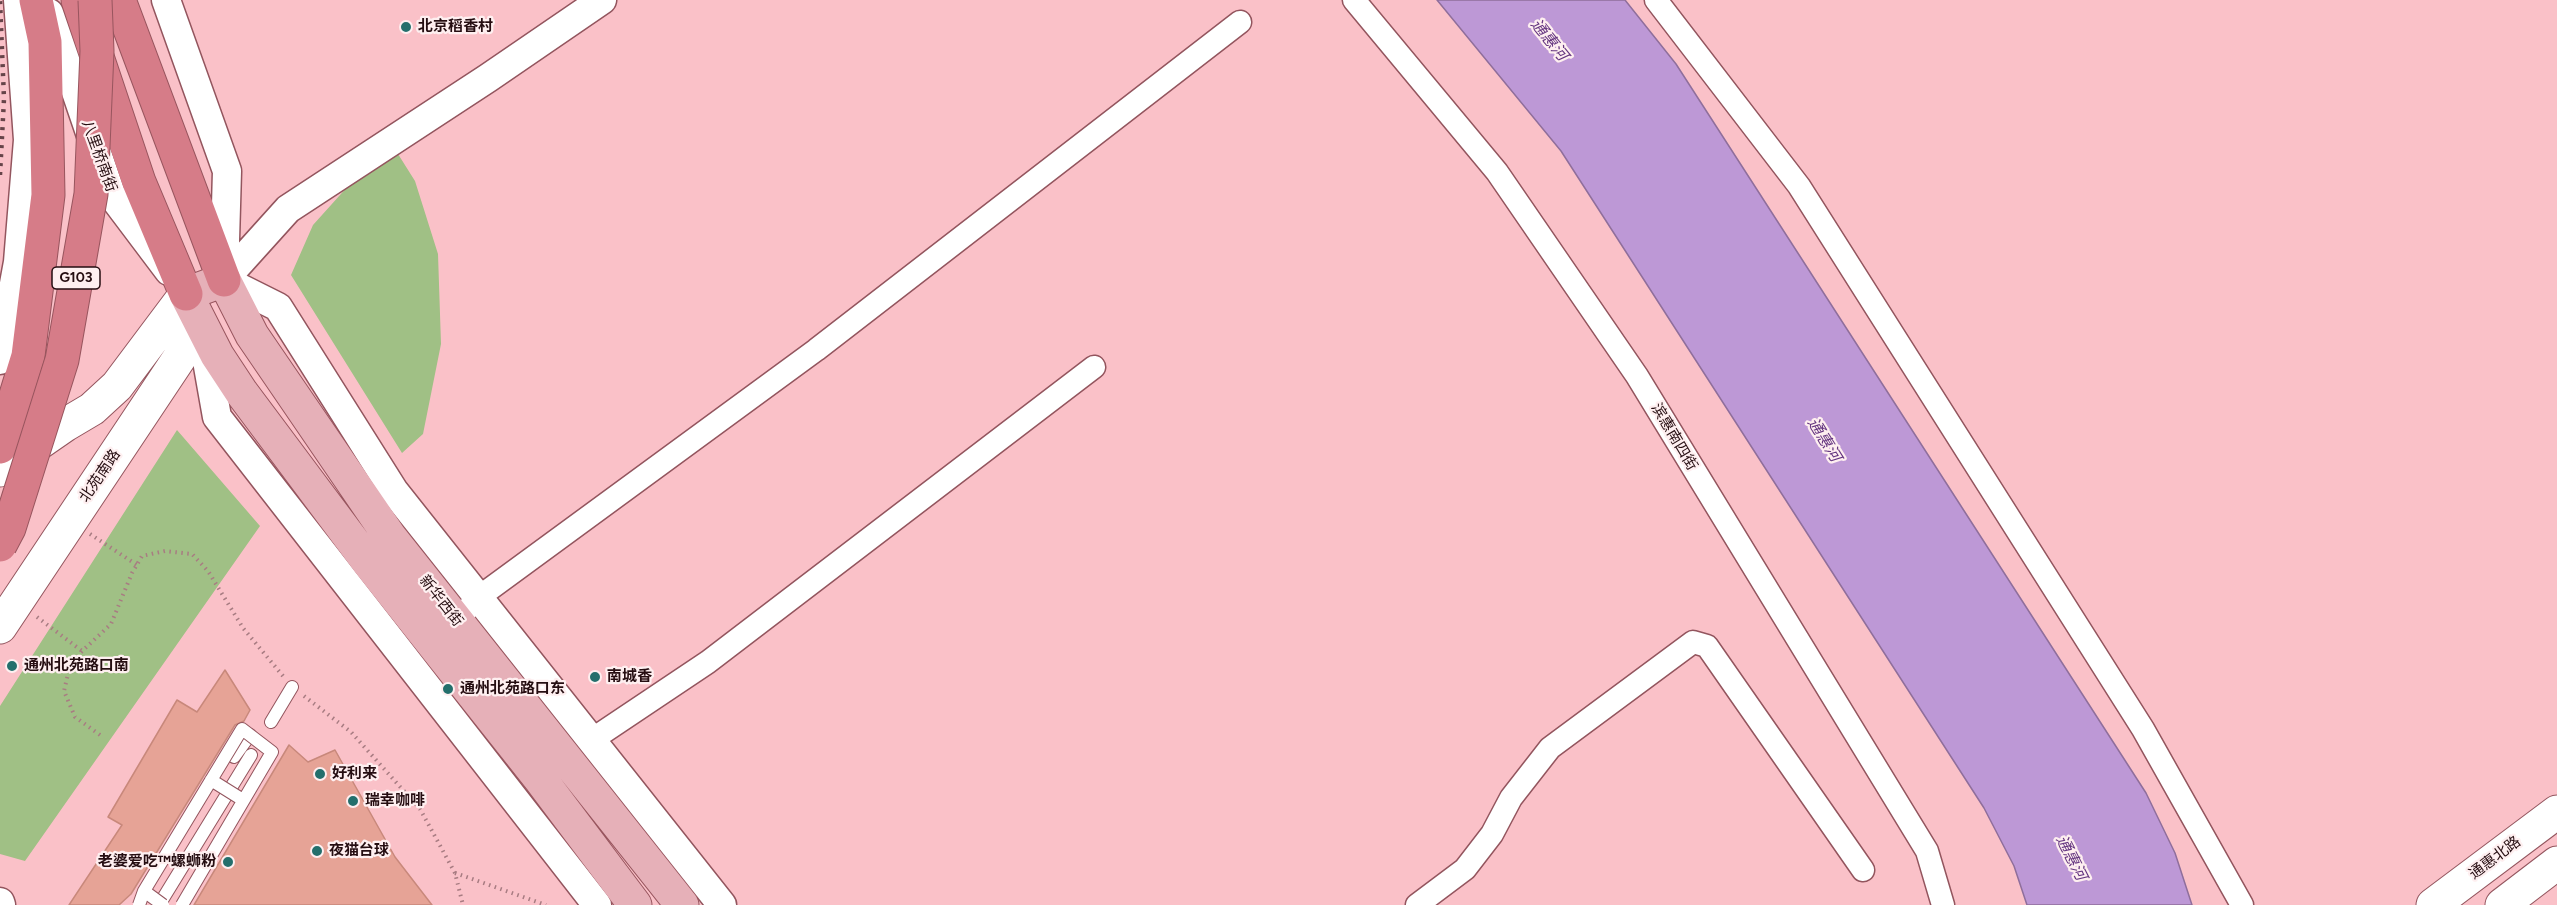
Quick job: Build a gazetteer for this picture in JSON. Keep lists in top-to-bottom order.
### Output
{
  "streets": {
    "highway": ["G103"],
    "main road": ["北苑南路", "新华西街", "通惠北路"],
    "street": ["八里桥南街", "滨惠南四街"]
  },
  "water": ["通惠河"],
  "places": [
    "北京稻香村",
    "通州北苑路口南",
    "南城香",
    "通州北苑路口东",
    "好利来",
    "瑞幸咖啡",
    "夜猫台球",
    "老婆爱吃™螺蛳粉"
  ]
}
